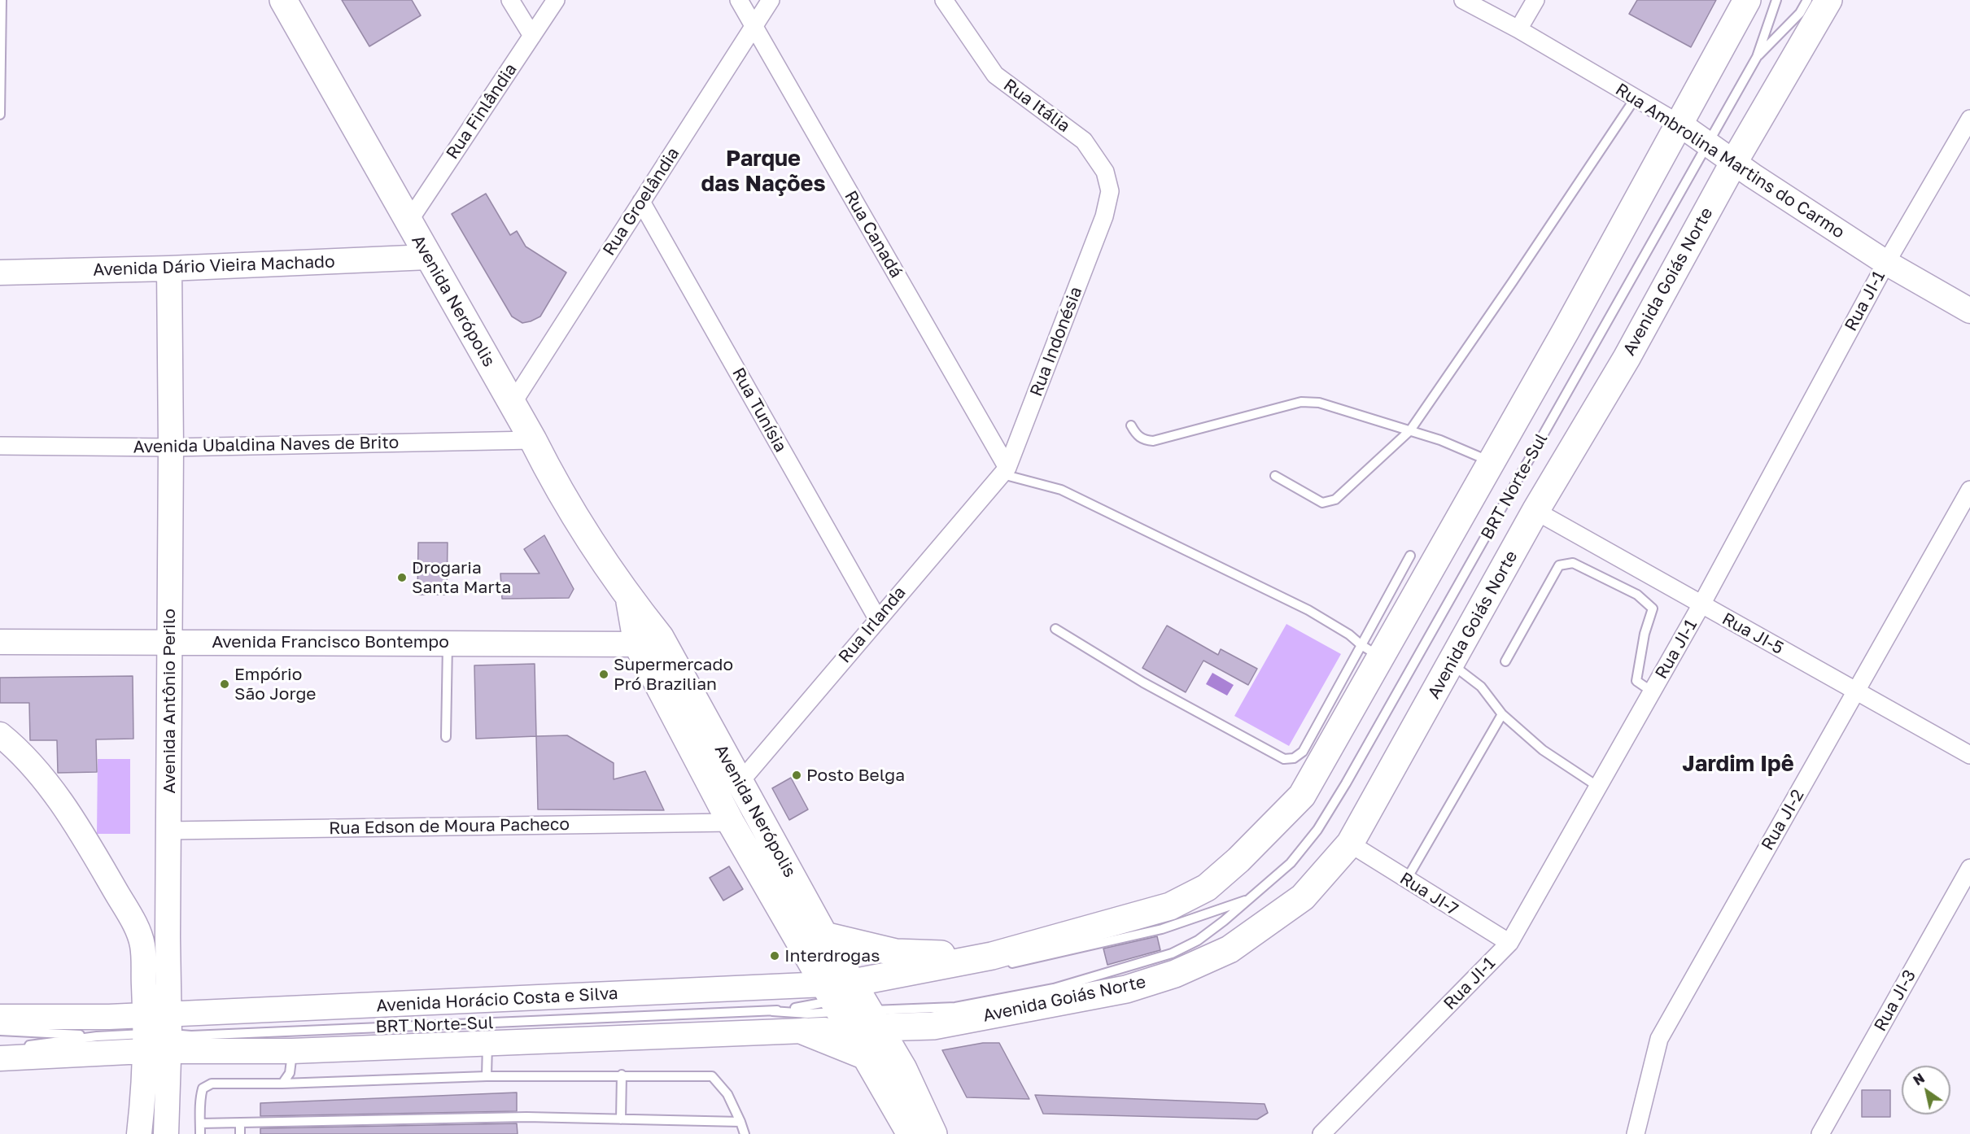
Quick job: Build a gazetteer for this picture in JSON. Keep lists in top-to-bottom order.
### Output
{
  "streets": {
    "main road": ["Avenida Goiás Norte", "Avenida Nerópolis", "Avenida Horácio Costa e Silva"],
    "street": [
      "Rua Itália",
      "Rua Finlândia",
      "Rua Ambrolina Martins do Carmo",
      "Rua Groelândia",
      "Rua Canadá",
      "Avenida Dário Vieira Machado",
      "Rua JI-1",
      "Rua Indonésia",
      "Rua Tunísia",
      "Avenida Ubaldina Naves de Brito",
      "Rua Irlanda",
      "Rua JI-5",
      "Avenida Francisco Bontempo",
      "Avenida Antônio Perilo",
      "Rua JI-2",
      "Rua Edson de Moura Pacheco",
      "Rua JI-7",
      "Rua JI-3"
    ],
    "lane": ["BRT Norte-Sul"]
  },
  "crossings": [
    ["Rua Itália", "Rua Indonésia"],
    ["Rua Finlândia", "Avenida Nerópolis"],
    ["Rua Ambrolina Martins do Carmo", "Avenida Goiás Norte"],
    ["Rua Ambrolina Martins do Carmo", "Rua JI-1"],
    ["Rua Ambrolina Martins do Carmo", "BRT Norte-Sul"],
    ["Rua Groelândia", "Rua Canadá"],
    ["Rua Groelândia", "Avenida Nerópolis"],
    ["Rua Groelândia", "Rua Tunísia"],
    ["Rua Canadá", "Rua Indonésia"],
    ["Rua Canadá", "Rua Irlanda"],
    ["Avenida Dário Vieira Machado", "Avenida Nerópolis"],
    ["Avenida Dário Vieira Machado", "Avenida Antônio Perilo"],
    ["Avenida Goiás Norte", "Rua JI-5"],
    ["Avenida Goiás Norte", "Rua JI-7"],
    ["Avenida Goiás Norte", "Avenida Horácio Costa e Silva"],
    ["Avenida Nerópolis", "Avenida Ubaldina Naves de Brito"],
    ["Avenida Nerópolis", "BRT Norte-Sul"],
    ["Avenida Nerópolis", "Rua Irlanda"],
    ["Avenida Nerópolis", "Avenida Francisco Bontempo"],
    ["Avenida Nerópolis", "Rua Edson de Moura Pacheco"],
    ["Avenida Nerópolis", "Avenida Horácio Costa e Silva"],
    ["Rua JI-1", "Rua JI-5"],
    ["Rua JI-1", "Rua JI-7"],
    ["Rua Indonésia", "Rua Irlanda"],
    ["Rua Tunísia", "Rua Irlanda"],
    ["Avenida Ubaldina Naves de Brito", "Avenida Antônio Perilo"],
    ["BRT Norte-Sul", "Avenida Antônio Perilo"],
    ["BRT Norte-Sul", "Avenida Horácio Costa e Silva"],
    ["Rua JI-5", "Rua JI-2"],
    ["Avenida Francisco Bontempo", "Avenida Antônio Perilo"],
    ["Avenida Antônio Perilo", "Rua Edson de Moura Pacheco"],
    ["Avenida Antônio Perilo", "Avenida Horácio Costa e Silva"]
  ],
  "districts": ["Parque das Nações", "Jardim Ipê"],
  "places": [
    "Drogaria Santa Marta",
    "Supermercado Pró Brazilian",
    "Empório São Jorge",
    "Posto Belga",
    "Interdrogas"
  ],
  "north": "top left"
}
